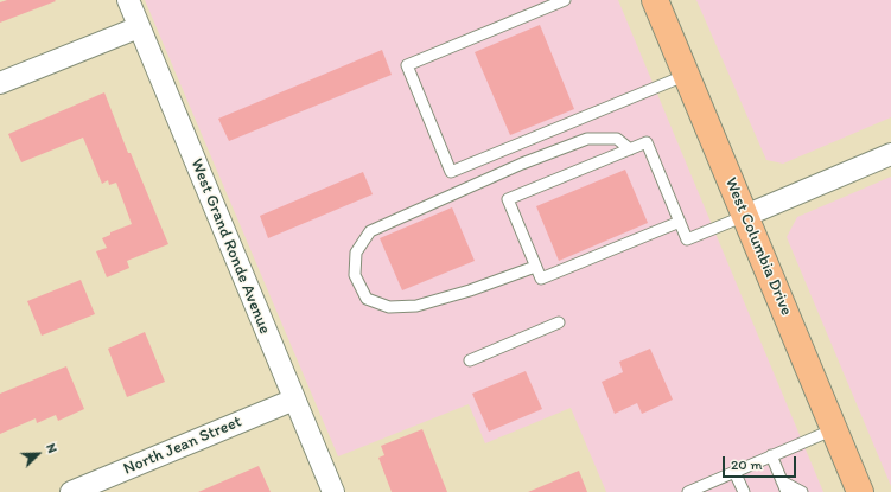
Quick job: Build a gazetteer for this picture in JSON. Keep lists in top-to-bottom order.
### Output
{
  "streets": {
    "main road": ["West Columbia Drive"],
    "street": ["West Grand Ronde Avenue", "North Jean Street"]
  },
  "crossings": [
    ["West Grand Ronde Avenue", "North Jean Street"]
  ],
  "scale_bar": "20 m",
  "north": "top right"
}
